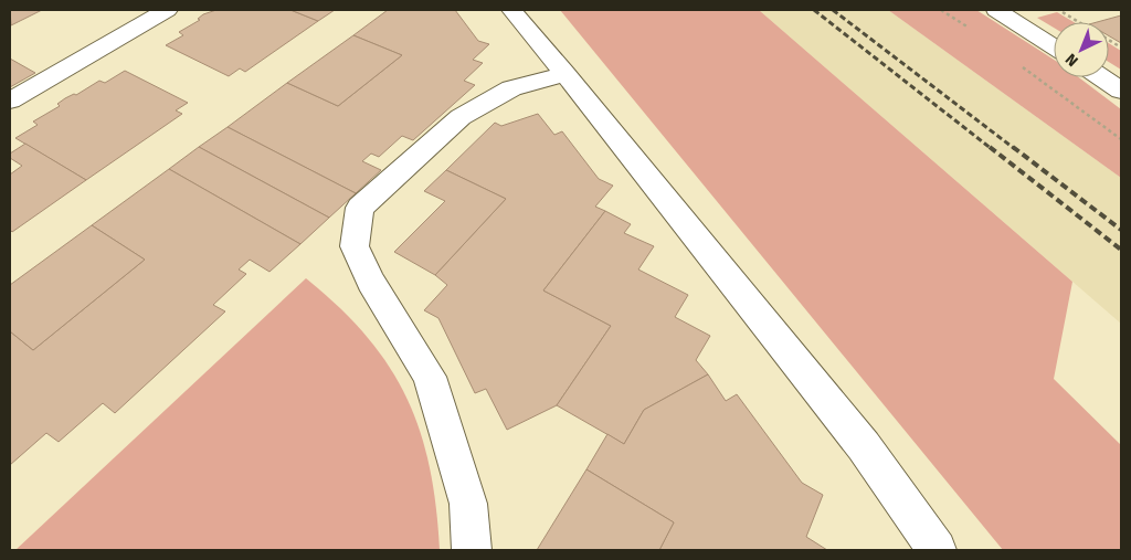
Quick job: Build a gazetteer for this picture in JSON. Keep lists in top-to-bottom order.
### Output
{
  "north": "bottom left"
}
